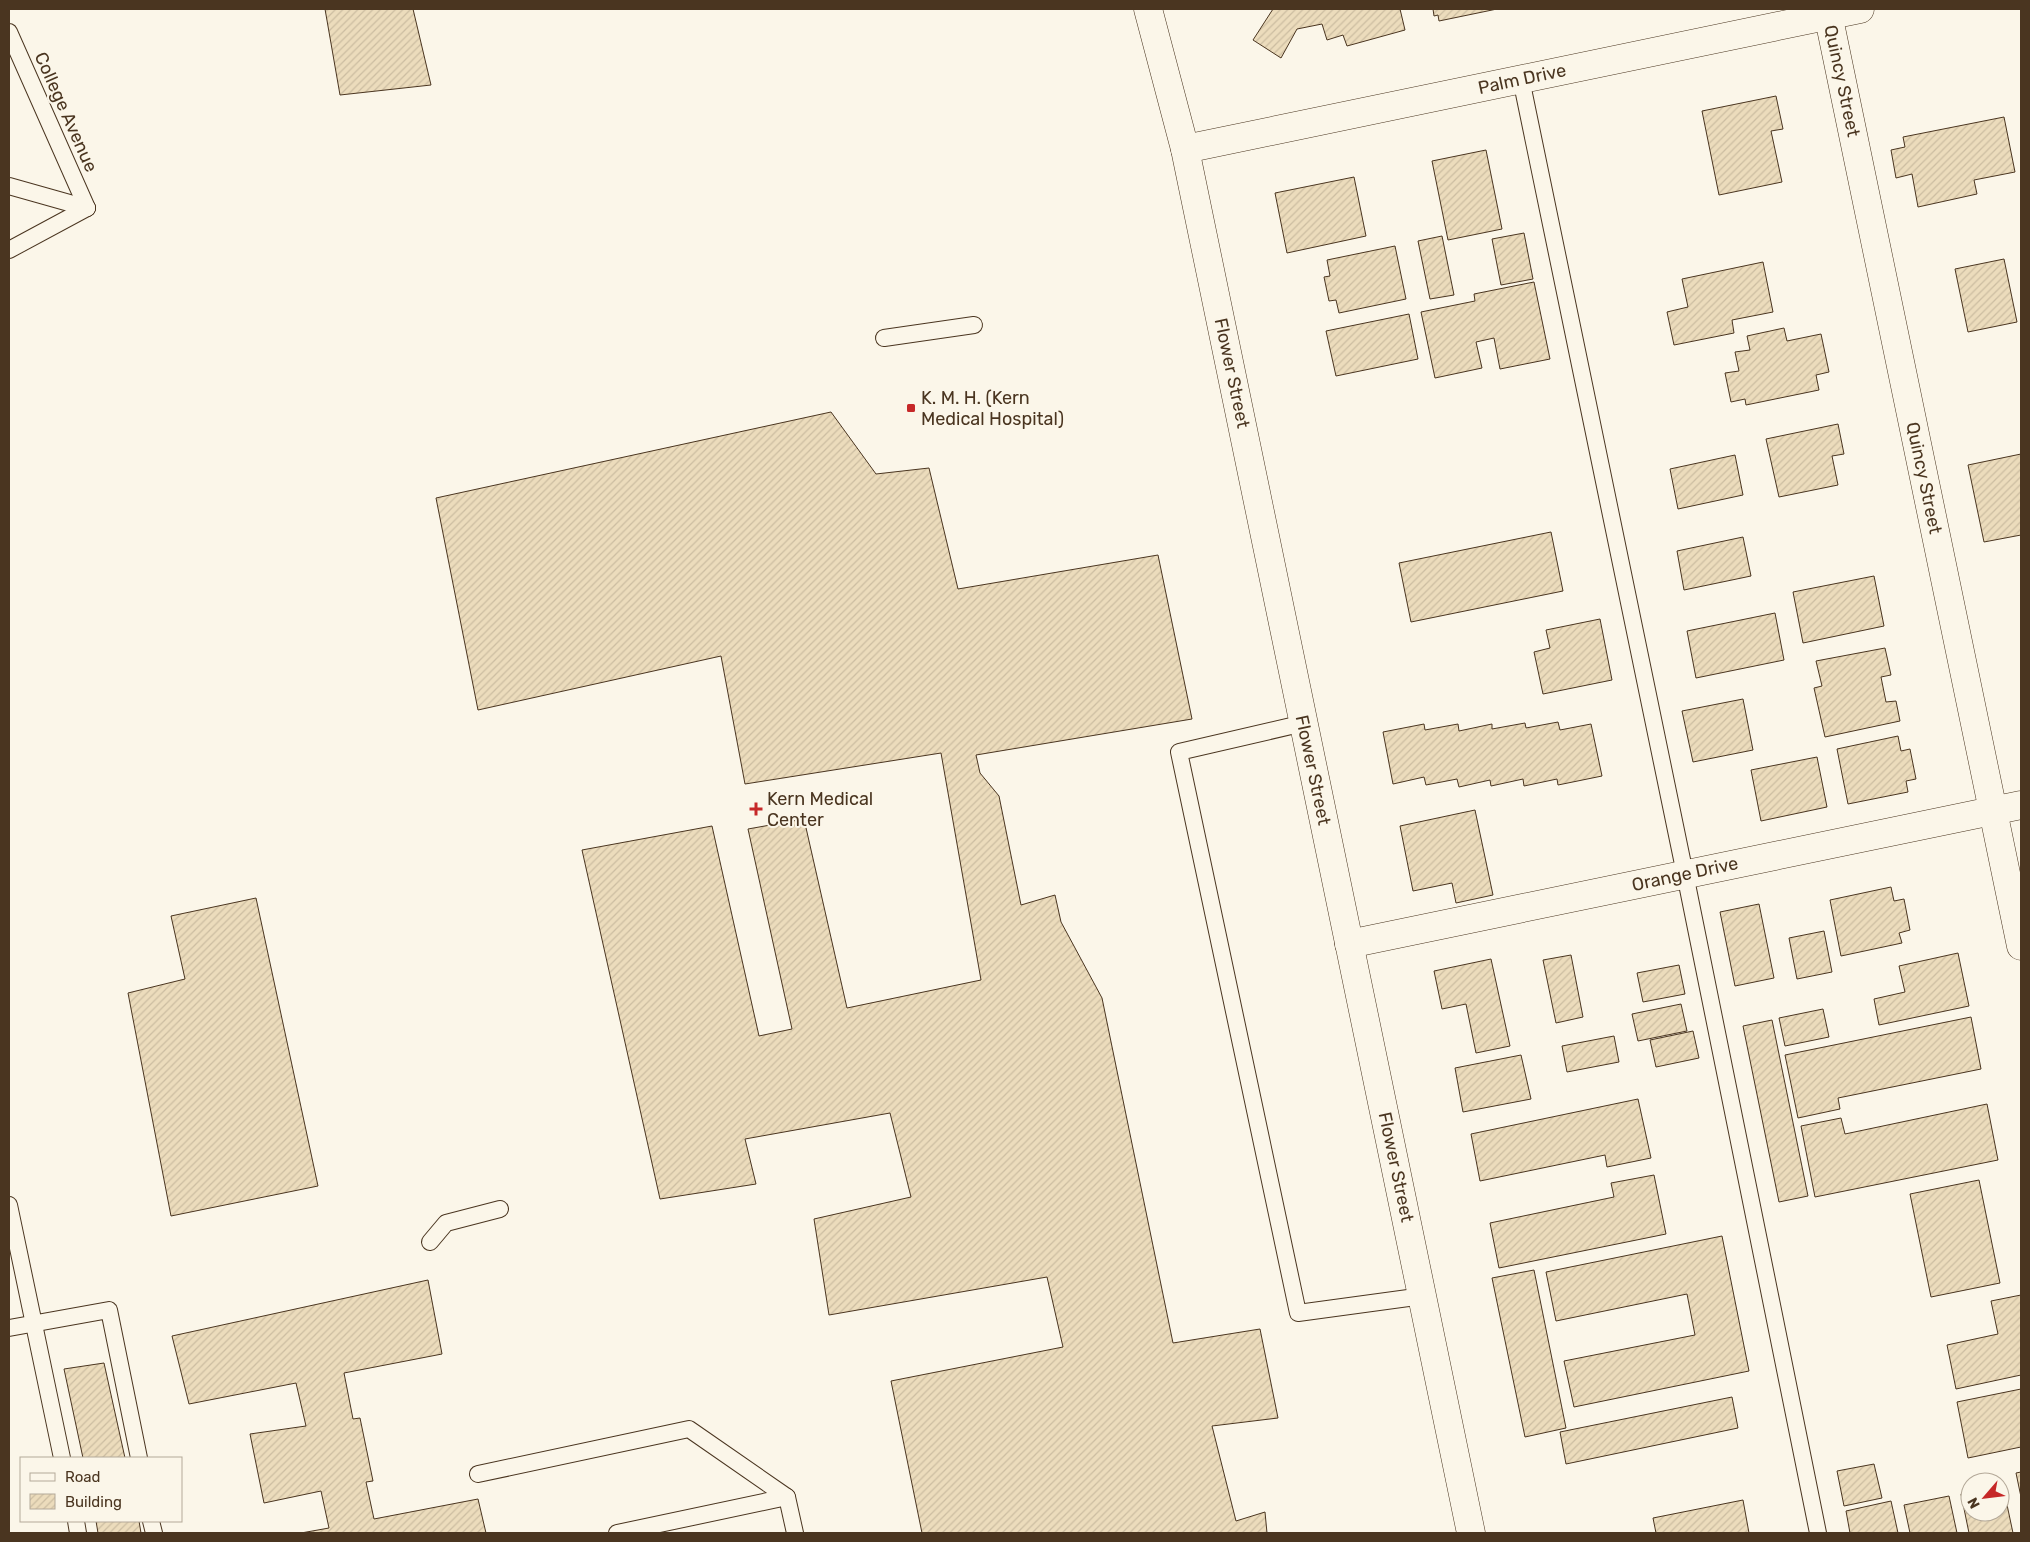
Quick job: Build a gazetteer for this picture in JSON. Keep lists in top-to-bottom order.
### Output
{
  "streets": {
    "street": [
      "Palm Drive",
      "Quincy Street",
      "Flower Street",
      "Orange Drive"
    ],
    "lane": ["College Avenue"]
  },
  "crossings": [
    ["Palm Drive", "Quincy Street"],
    ["Palm Drive", "Flower Street"],
    ["Quincy Street", "Orange Drive"],
    ["Flower Street", "Orange Drive"]
  ],
  "places": {
    "transit": ["K. M. H. (Kern Medical Hospital)"],
    "health": ["Kern Medical Center"]
  },
  "legend": ["Road", "Building"],
  "north": "bottom left"
}
